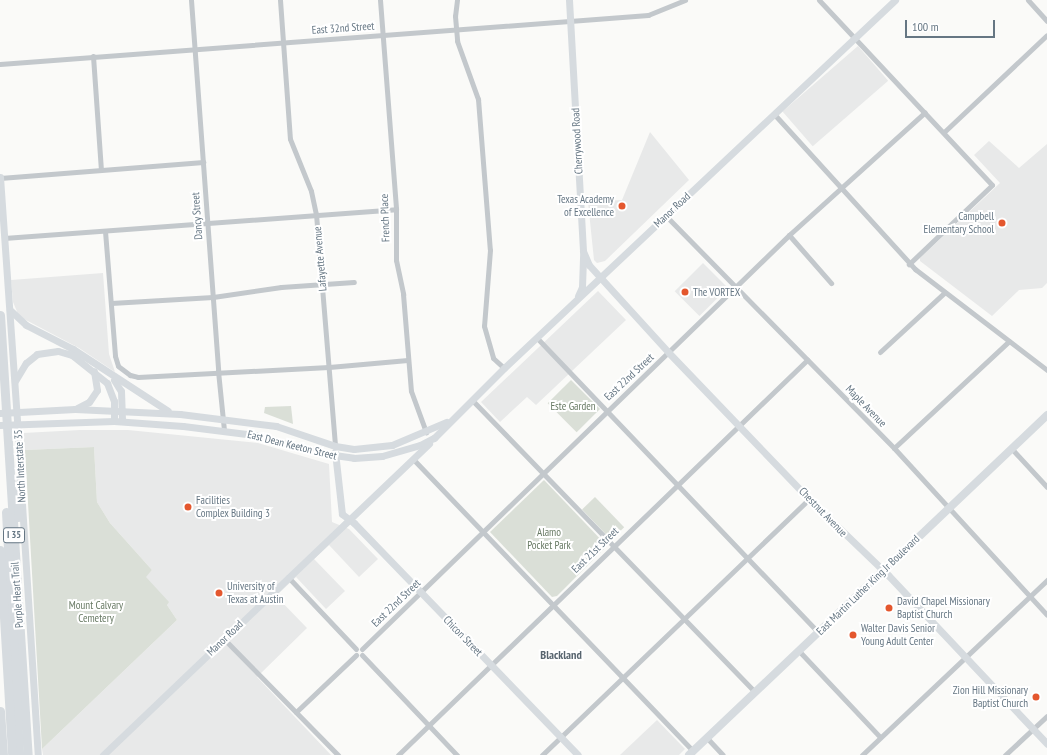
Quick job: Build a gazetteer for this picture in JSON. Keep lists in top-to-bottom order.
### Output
{
  "streets": {
    "highway": ["I 35", "Purple Heart Trail"],
    "main road": [
      "Cherrywood Road",
      "Manor Road",
      "Lafayette Avenue",
      "East Dean Keeton Street",
      "North Interstate 35",
      "Chestnut Avenue",
      "East Martin Luther King Jr Boulevard",
      "Chicon Street"
    ],
    "street": [
      "East 32nd Street",
      "Dancy Street",
      "French Place",
      "East 22nd Street",
      "Maple Avenue",
      "East 21st Street"
    ]
  },
  "crossings": [
    ["East 32nd Street", "Cherrywood Road"],
    ["East 32nd Street", "Dancy Street"],
    ["East 32nd Street", "French Place"],
    ["East 32nd Street", "Lafayette Avenue"],
    ["Cherrywood Road", "Manor Road"],
    ["Cherrywood Road", "Chestnut Avenue"],
    ["Manor Road", "Lafayette Avenue"],
    ["Manor Road", "Maple Avenue"],
    ["Manor Road", "East Dean Keeton Street"],
    ["Manor Road", "Chestnut Avenue"],
    ["Manor Road", "Chicon Street"],
    ["Dancy Street", "East Dean Keeton Street"],
    ["French Place", "East Dean Keeton Street"],
    ["Lafayette Avenue", "East Dean Keeton Street"],
    ["Lafayette Avenue", "Chicon Street"],
    ["East 22nd Street", "Maple Avenue"],
    ["East 22nd Street", "Chestnut Avenue"],
    ["East 22nd Street", "Chicon Street"],
    ["Maple Avenue", "East 21st Street"],
    ["Maple Avenue", "East Martin Luther King Jr Boulevard"],
    ["East Dean Keeton Street", "Purple Heart Trail"],
    ["Chestnut Avenue", "East 21st Street"],
    ["Chestnut Avenue", "East Martin Luther King Jr Boulevard"],
    ["East 21st Street", "Chicon Street"]
  ],
  "districts": ["Blackland"],
  "parks": ["Este Garden", "Alamo Pocket Park", "Mount Calvary Cemetery"],
  "places": [
    "Texas Academy of Excellence",
    "Campbell Elementary School",
    "The VORTEX",
    "Facilities Complex Building 3",
    "University of Texas at Austin",
    "David Chapel Missionary Baptist Church",
    "Walter Davis Senior Young Adult Center",
    "Zion Hill Missionary Baptist Church"
  ],
  "scale_bar": "100 m"
}
